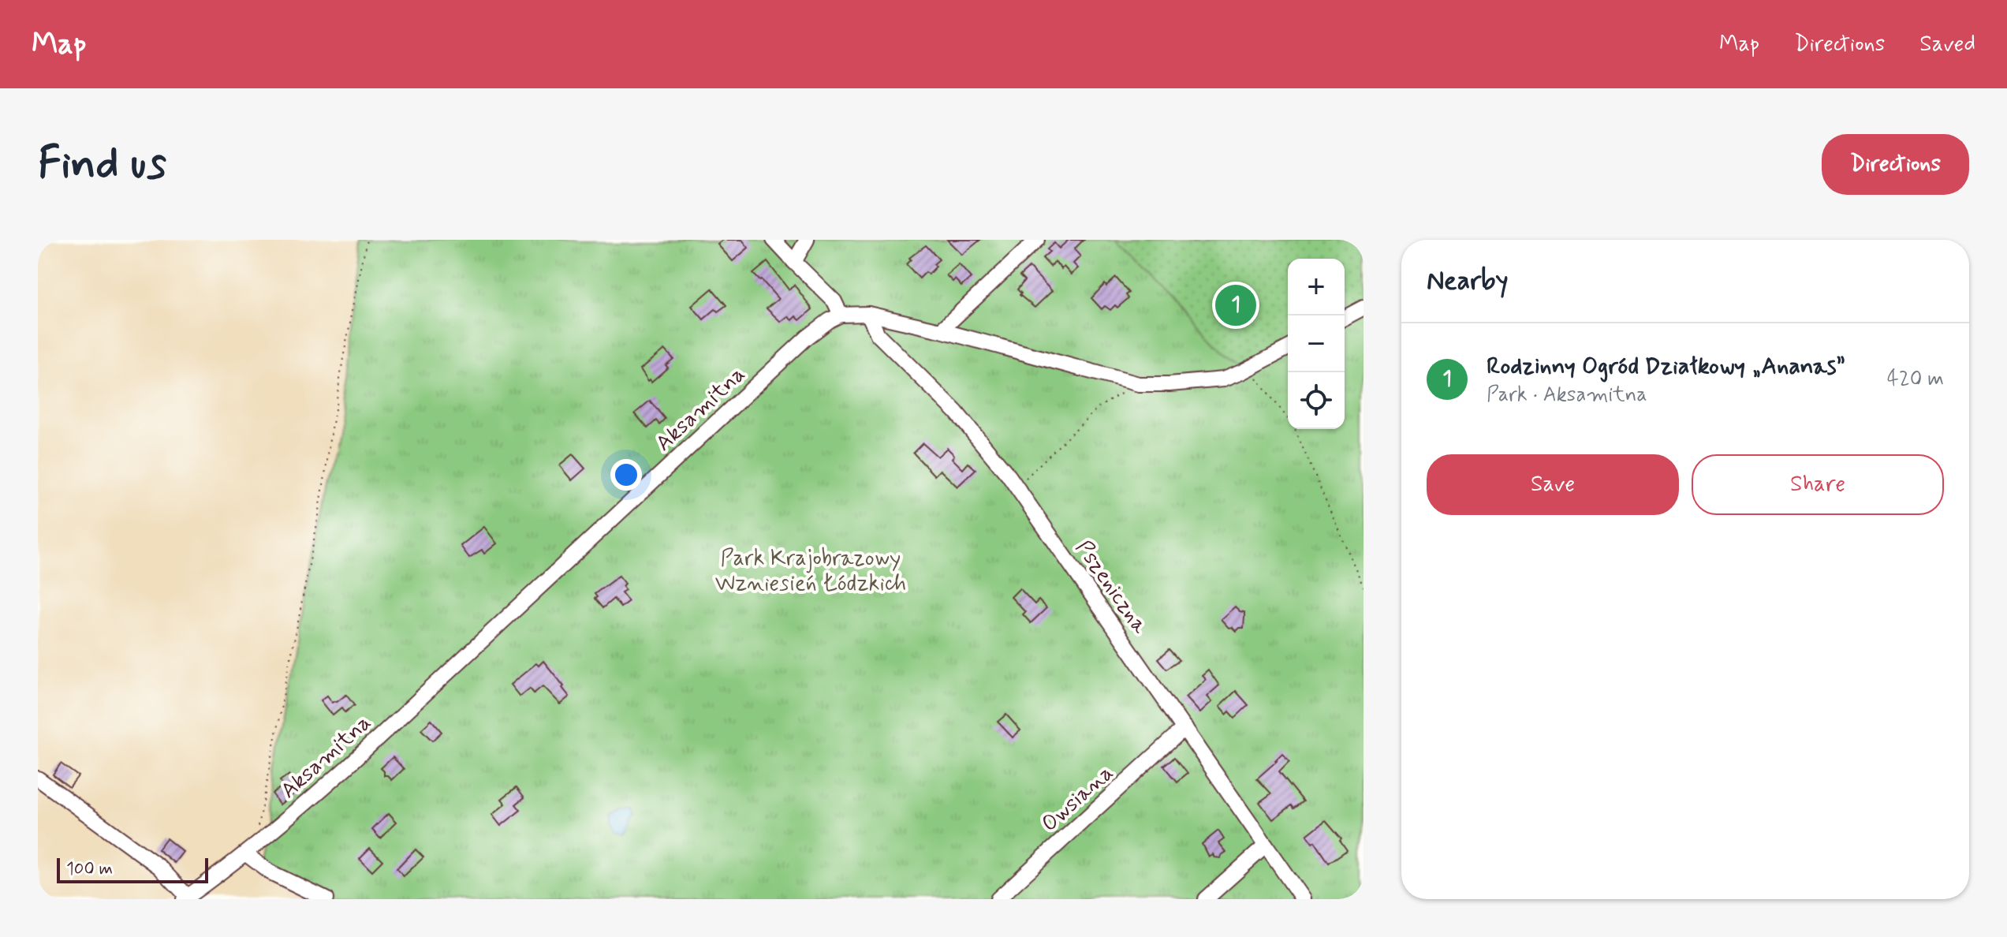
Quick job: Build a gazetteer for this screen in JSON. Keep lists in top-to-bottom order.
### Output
{
  "streets": {
    "street": ["Aksamitna", "Pszeniczna", "Owsiana"]
  },
  "crossings": [
    ["Pszeniczna", "Owsiana"]
  ],
  "parks": ["Park Krajobrazowy Wzniesień Łódzkich"],
  "scale_bar": "100 m",
  "page": {
    "header": "Map",
    "nav": ["Map", "Directions", "Saved"],
    "buttons": [
      "Directions",
      ["Save", "Share"]
    ],
    "title": "Find us",
    "heading": "Nearby",
    "map_buttons": ["+", "−"],
    "pins": "1",
    "list": [
      {
        "mark": "1",
        "name": "Rodzinny Ogród Działkowy „Ananas”",
        "note": "Park · Aksamitna",
        "value": "420 m"
      }
    ],
    "scale": "100 m"
  }
}
